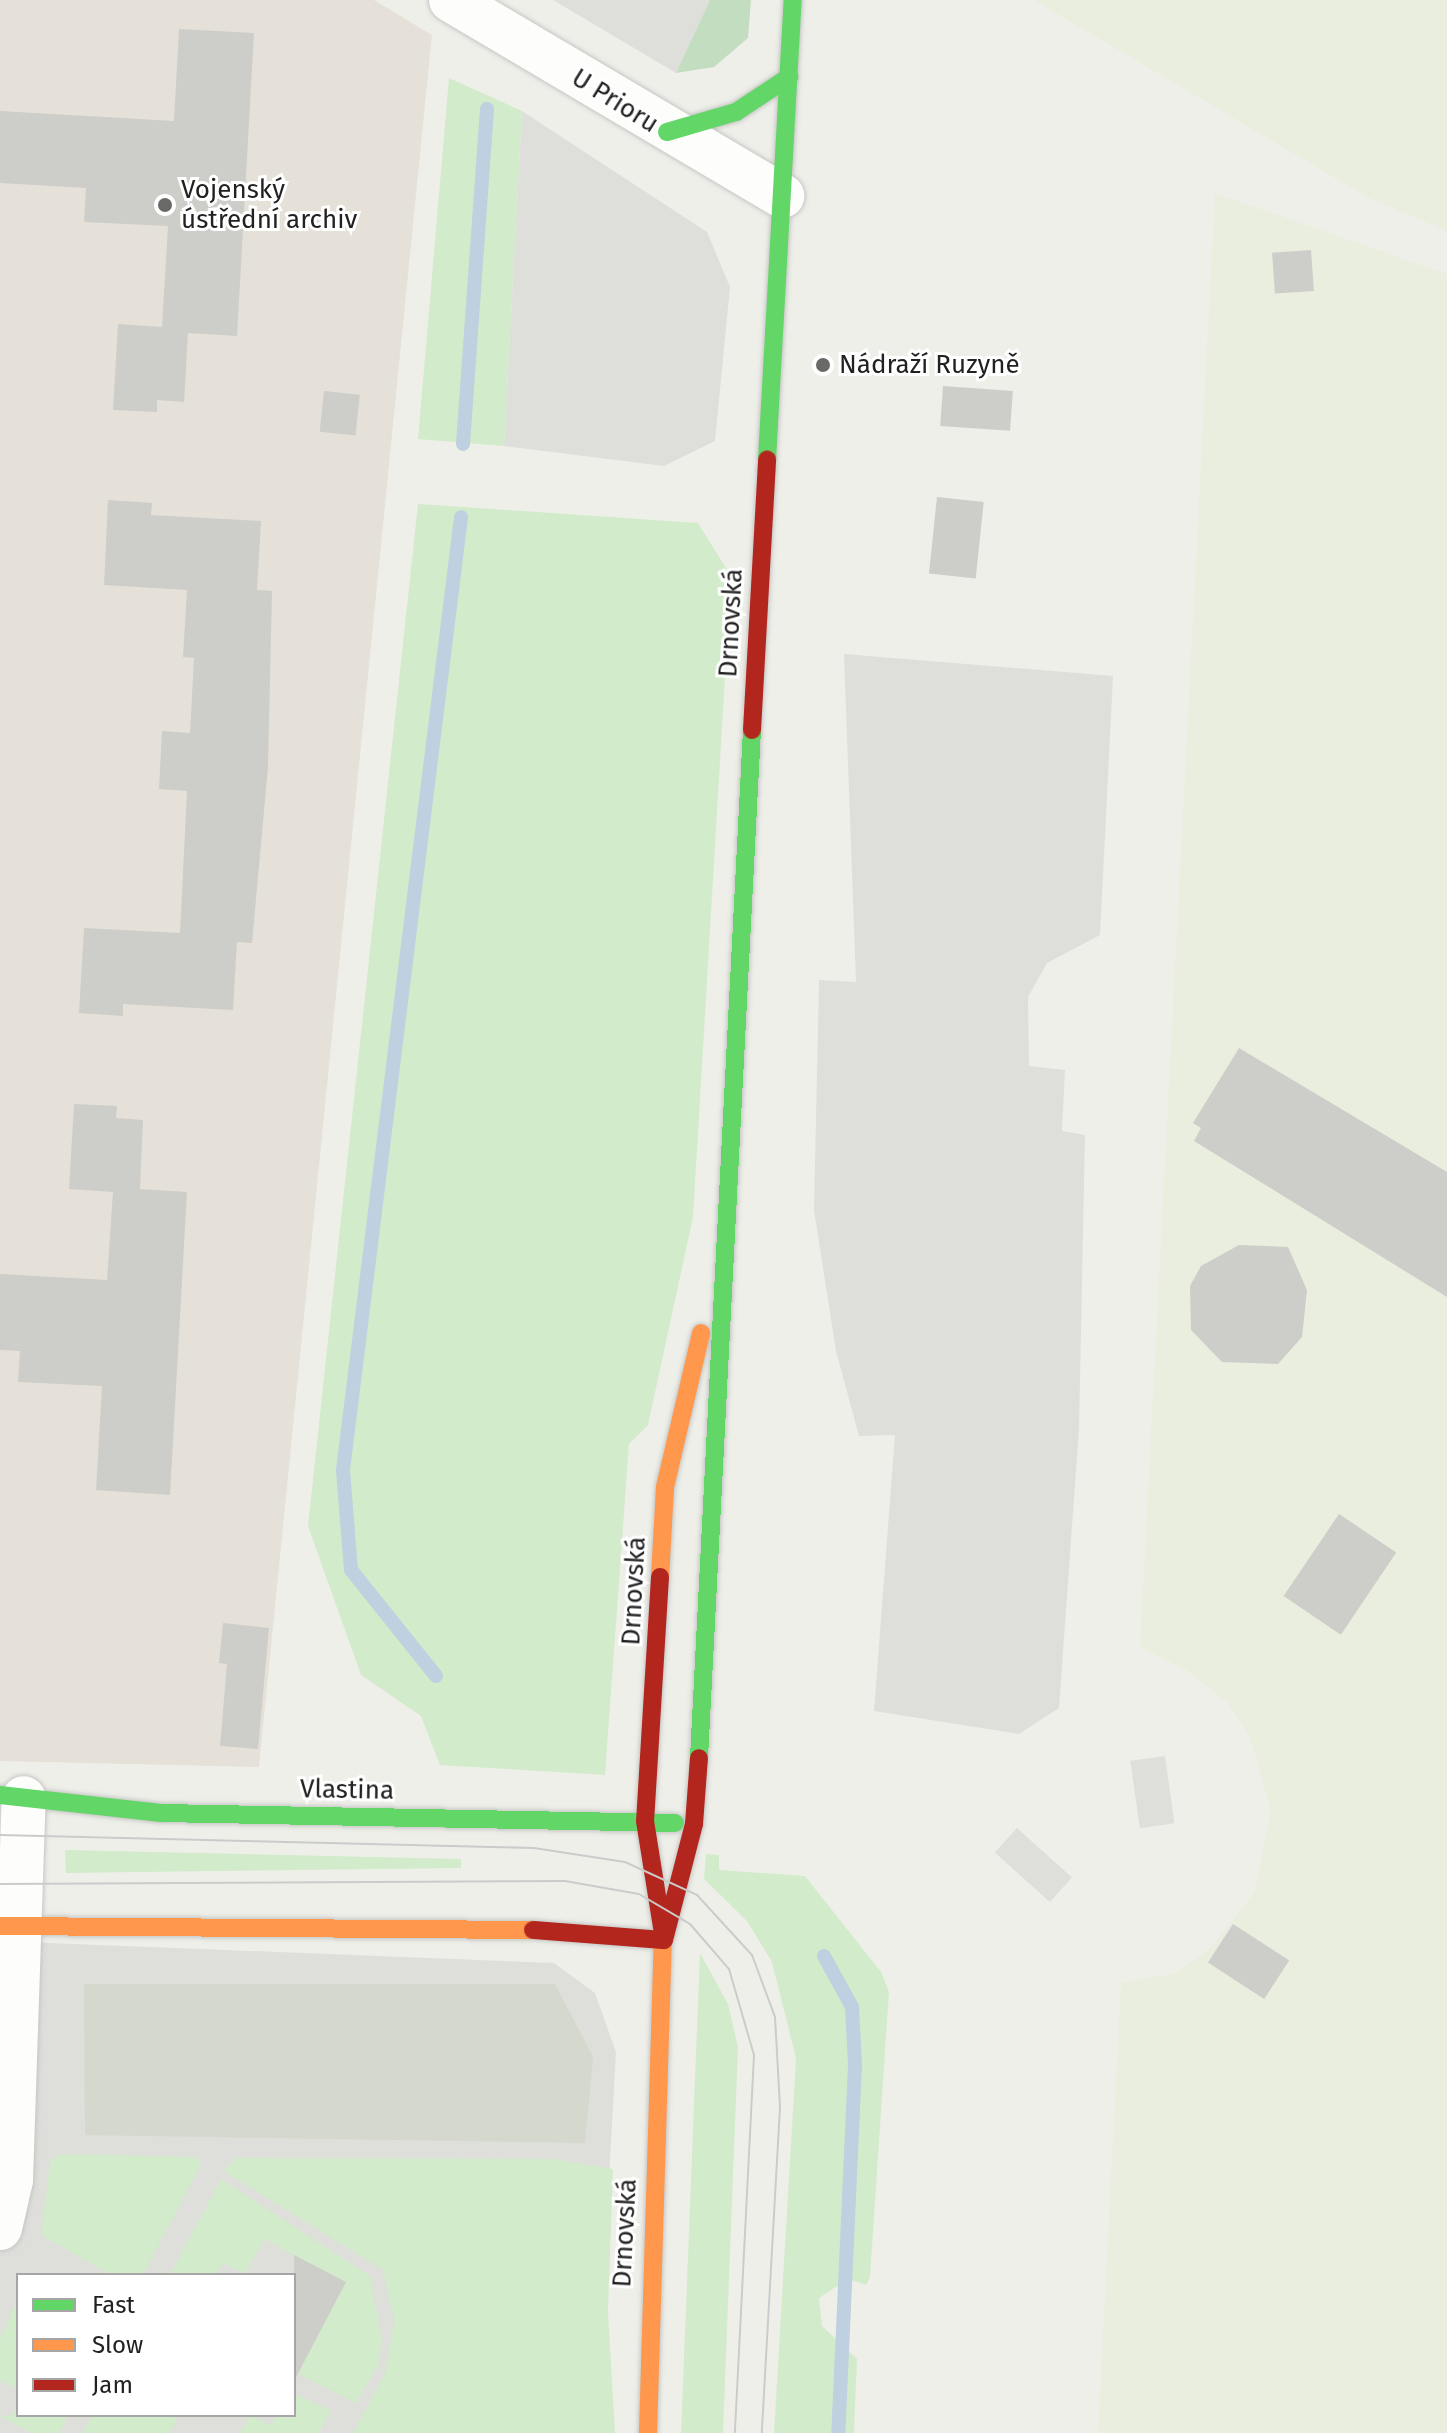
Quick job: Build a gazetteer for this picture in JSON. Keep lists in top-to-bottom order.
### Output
{
  "streets": {
    "main road": ["Drnovská", "Vlastina"],
    "street": ["U Prioru"]
  },
  "crossings": [
    ["U Prioru", "Drnovská"],
    ["Drnovská", "Vlastina"]
  ],
  "places": ["Vojenský ústřední archiv", "Nádraží Ruzyně"],
  "legend": ["Fast", "Slow", "Jam"]
}
